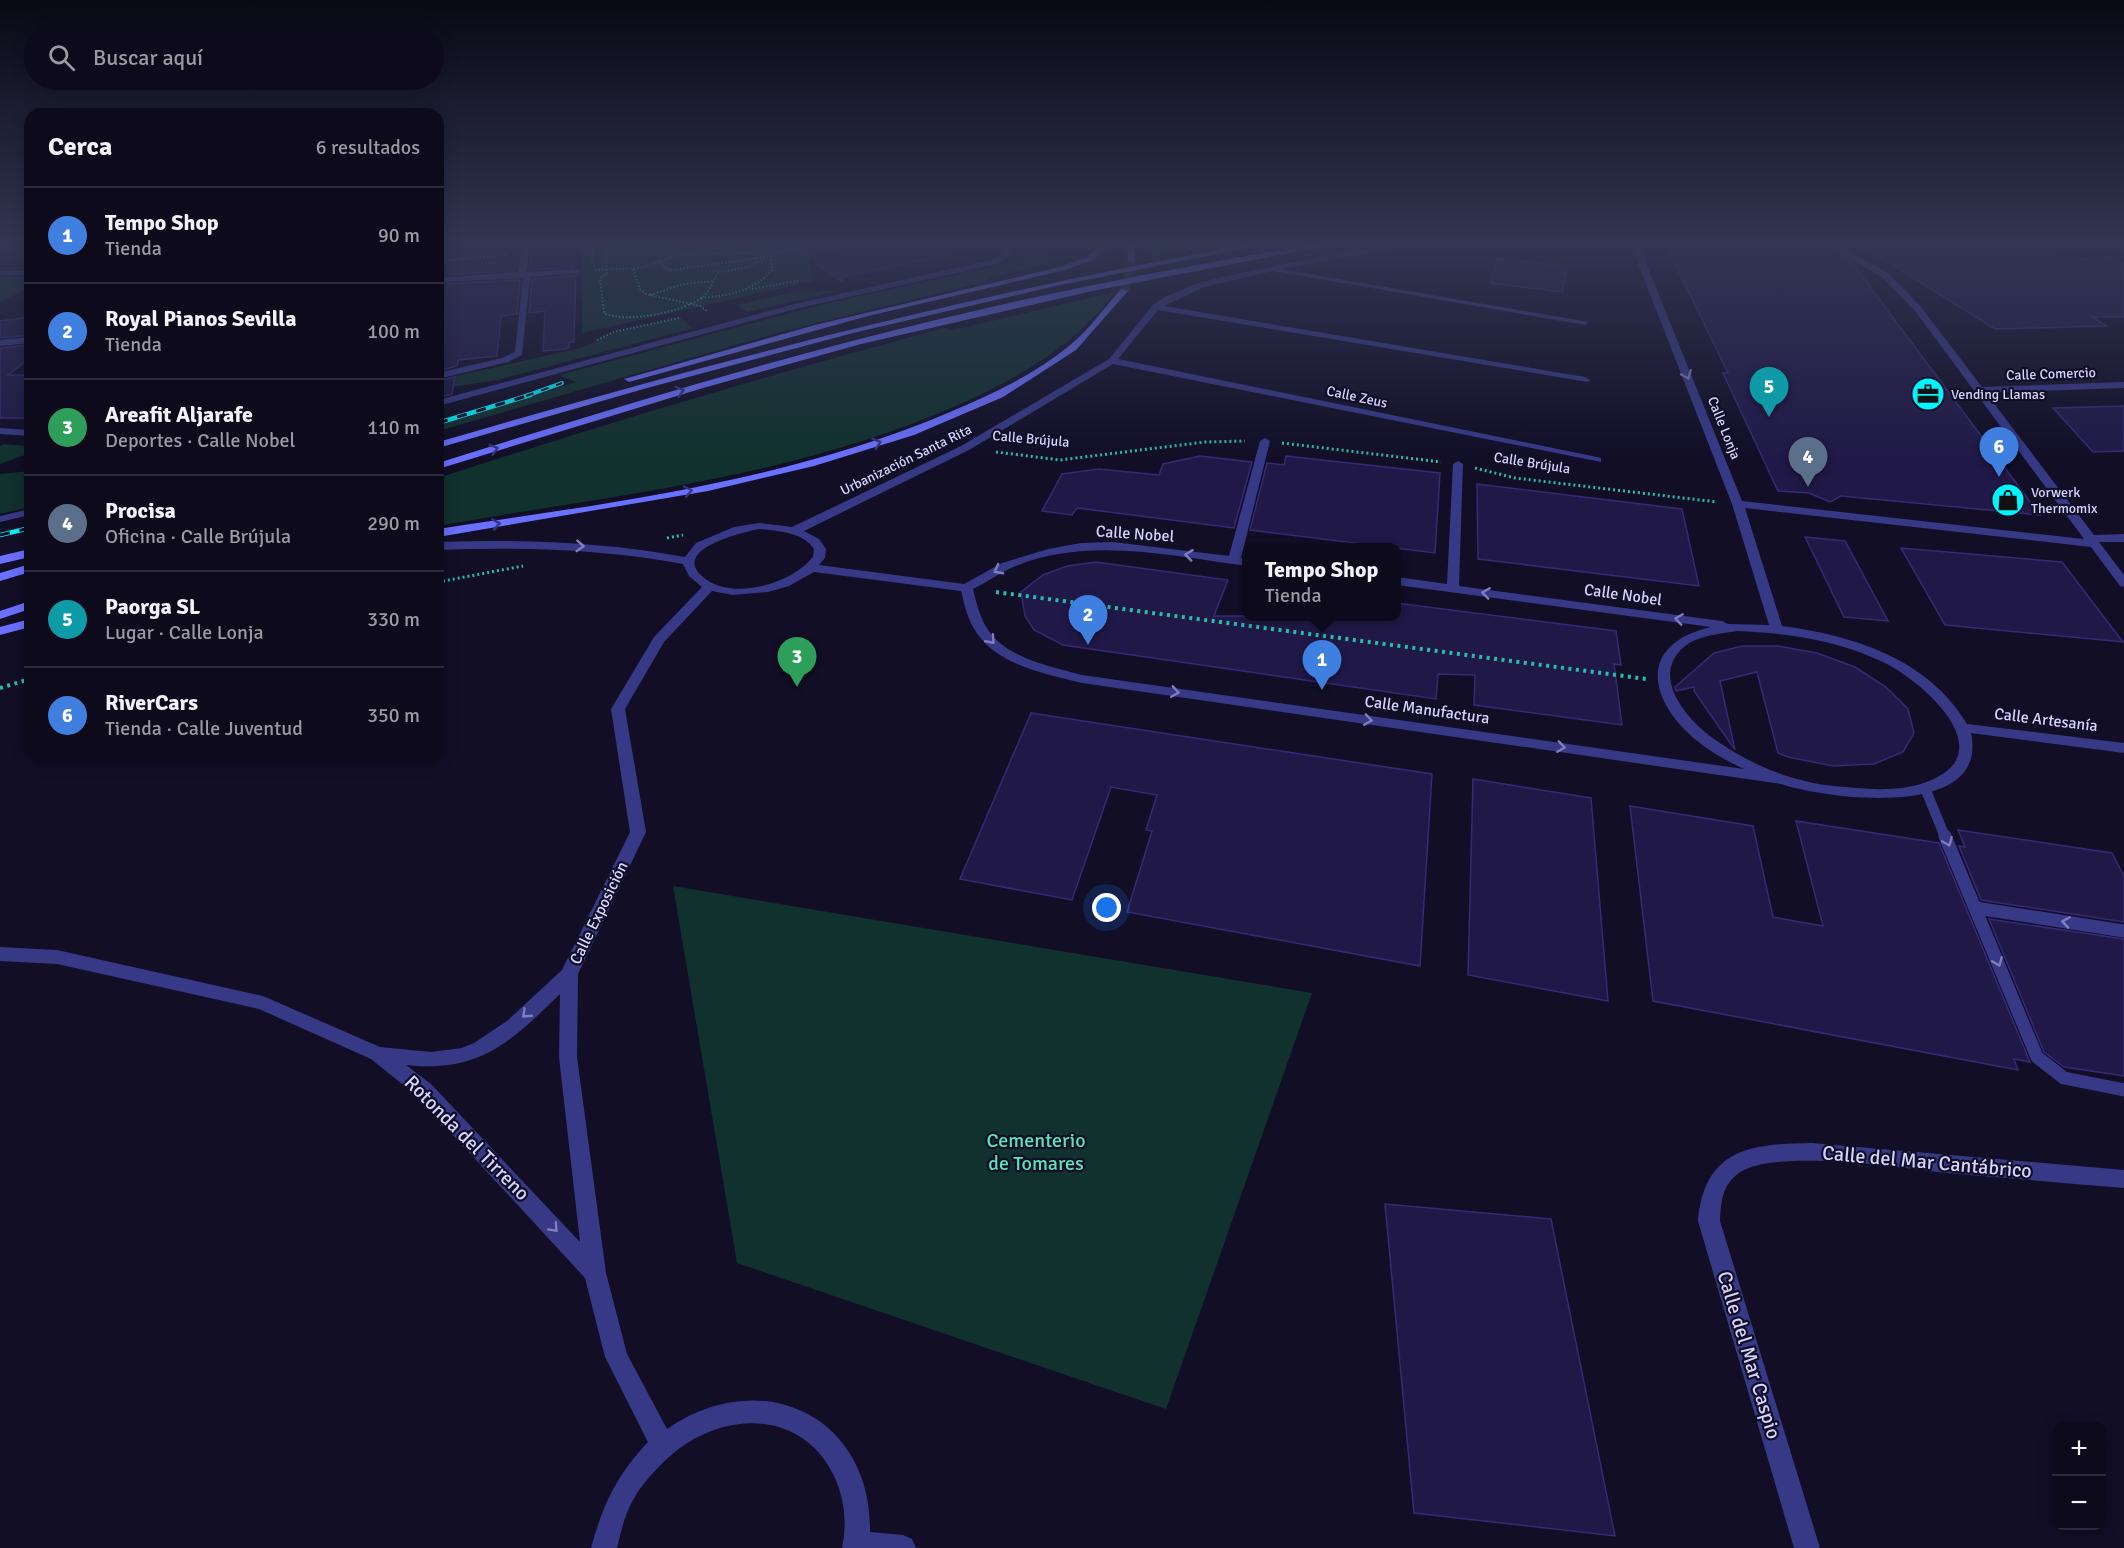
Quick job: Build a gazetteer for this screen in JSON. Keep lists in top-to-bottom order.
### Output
{
  "streets": {
    "street": [
      "Calle Comercio",
      "Calle Zeus",
      "Calle Lonja",
      "Urbanización Santa Rita",
      "Calle Nobel",
      "Calle Manufactura",
      "Calle Artesanía",
      "Calle Exposición",
      "Rotonda del Tirreno",
      "Calle del Mar Cantábrico",
      "Calle del Mar Caspio"
    ],
    "path": ["Calle Brújula"]
  },
  "crossings": [
    ["Calle Zeus", "Urbanización Santa Rita"],
    ["Calle Lonja", "Calle Brújula"],
    ["Calle Brújula", "Urbanización Santa Rita"],
    ["Calle Nobel", "Calle Manufactura"],
    ["Calle Exposición", "Rotonda del Tirreno"],
    ["Calle del Mar Cantábrico", "Calle del Mar Caspio"]
  ],
  "one_way": ["Calle Lonja", "Calle Nobel", "Calle Manufactura"],
  "parks": ["Cementerio de Tomares"],
  "places": {
    "office": ["Vending Llamas"],
    "shop": ["Vorwerk Thermomix"]
  },
  "page": {
    "search": "Buscar aquí",
    "heading": ["Cerca", "6 resultados"],
    "list": [
      {
        "mark": "1",
        "name": "Tempo Shop",
        "note": "Tienda",
        "value": "90 m"
      },
      {
        "mark": "2",
        "name": "Royal Pianos Sevilla",
        "note": "Tienda",
        "value": "100 m"
      },
      {
        "mark": "3",
        "name": "Areafit Aljarafe",
        "note": "Deportes · Calle Nobel",
        "value": "110 m"
      },
      {
        "mark": "4",
        "name": "Procisa",
        "note": "Oficina · Calle Brújula",
        "value": "290 m"
      },
      {
        "mark": "5",
        "name": "Paorga SL",
        "note": "Lugar · Calle Lonja",
        "value": "330 m"
      },
      {
        "mark": "6",
        "name": "RiverCars",
        "note": "Tienda · Calle Juventud",
        "value": "350 m"
      }
    ],
    "pins": [
      "5",
      "6",
      "4",
      "2",
      "3",
      "1"
    ],
    "popup": ["Tempo Shop", "Tienda"],
    "map_buttons": ["+", "−"]
  }
}
